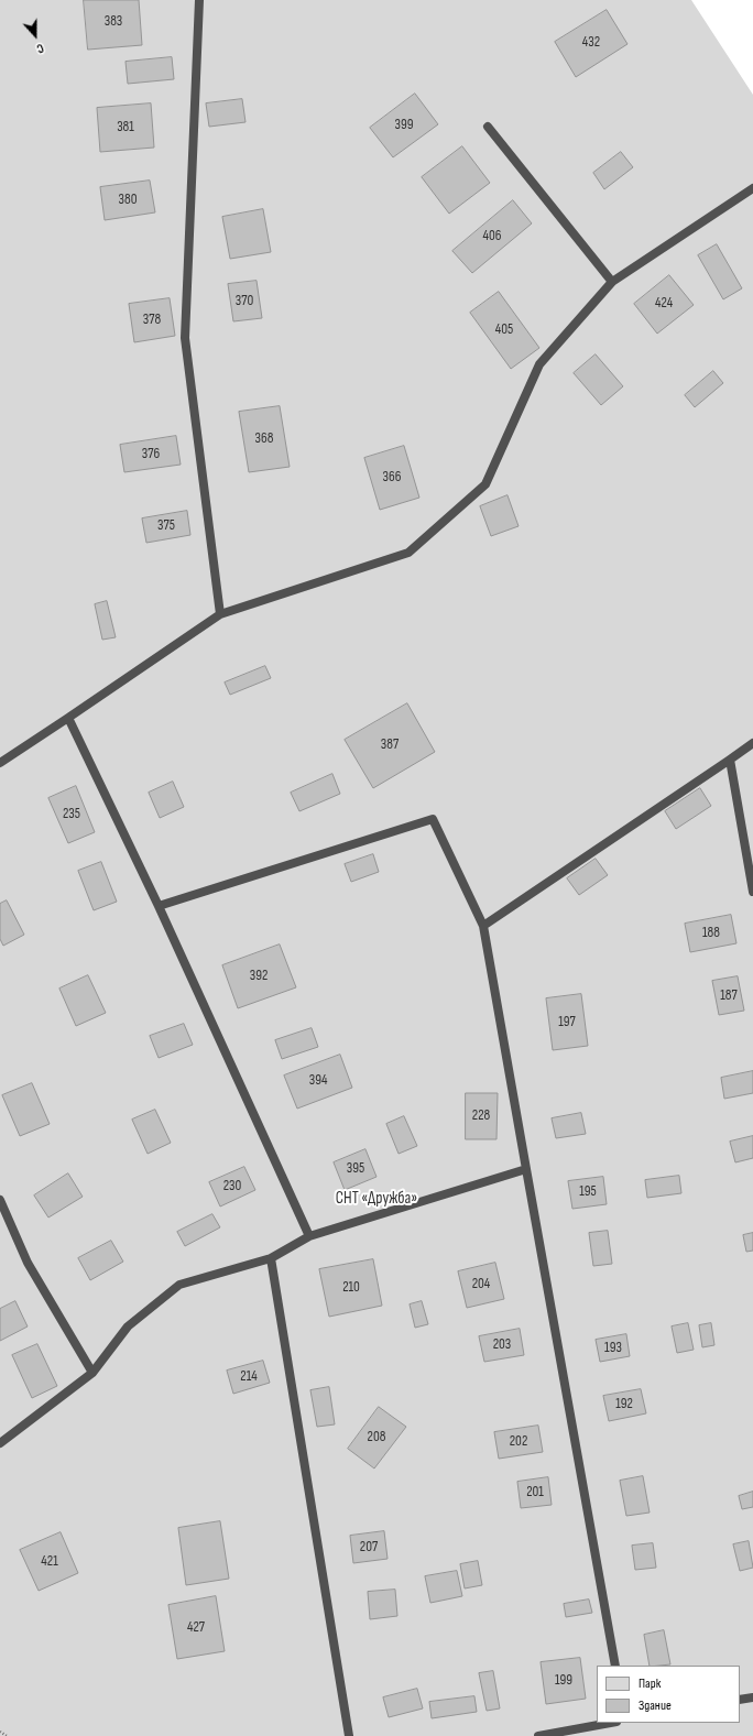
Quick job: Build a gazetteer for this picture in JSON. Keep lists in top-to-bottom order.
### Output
{
  "parks": ["СНТ «Дружба»"],
  "house_numbers": [
    "383",
    "432",
    "399",
    "381",
    "380",
    "406",
    "370",
    "424",
    "378",
    "405",
    "368",
    "376",
    "366",
    "375",
    "387",
    "235",
    "188",
    "392",
    "187",
    "197",
    "394",
    "228",
    "395",
    "230",
    "195",
    "204",
    "210",
    "203",
    "193",
    "214",
    "192",
    "208",
    "202",
    "201",
    "207",
    "421",
    "427",
    "199"
  ],
  "legend": ["Парк", "Здание"],
  "north": "bottom"
}
